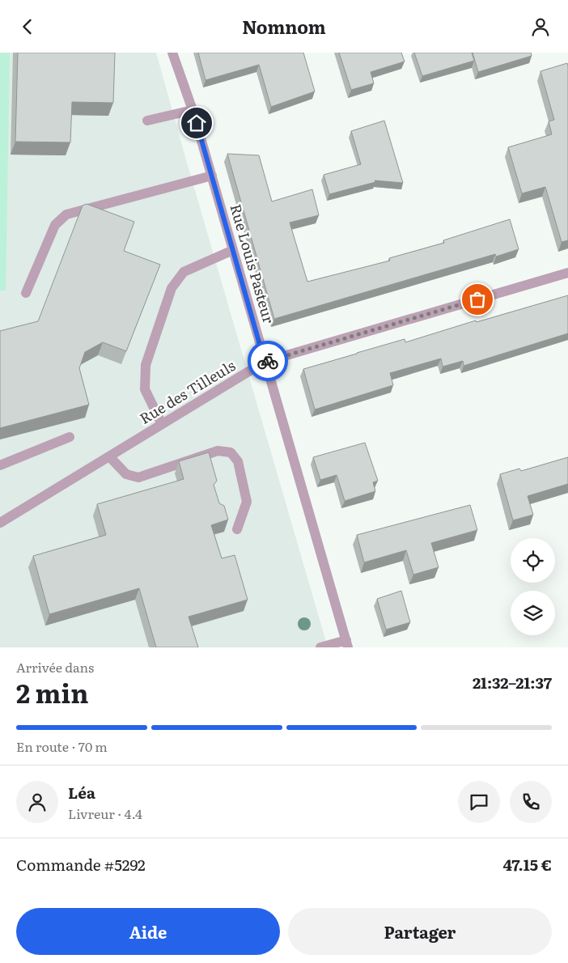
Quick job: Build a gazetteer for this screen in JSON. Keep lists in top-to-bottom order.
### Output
{
  "streets": {
    "street": ["Rue Louis Pasteur", "Rue des Tilleuls"]
  },
  "crossings": [
    ["Rue Louis Pasteur", "Rue des Tilleuls"]
  ],
  "page": {
    "header": "Nomnom",
    "heading": ["2 min", "Arrivée dans", "21:32–21:37"],
    "panel": [
      "Léa",
      "Livreur · 4.4",
      "Commande #5292",
      "47.15 €"
    ],
    "bar": "En route · 70 m",
    "buttons": ["Aide", "Partager"]
  }
}
